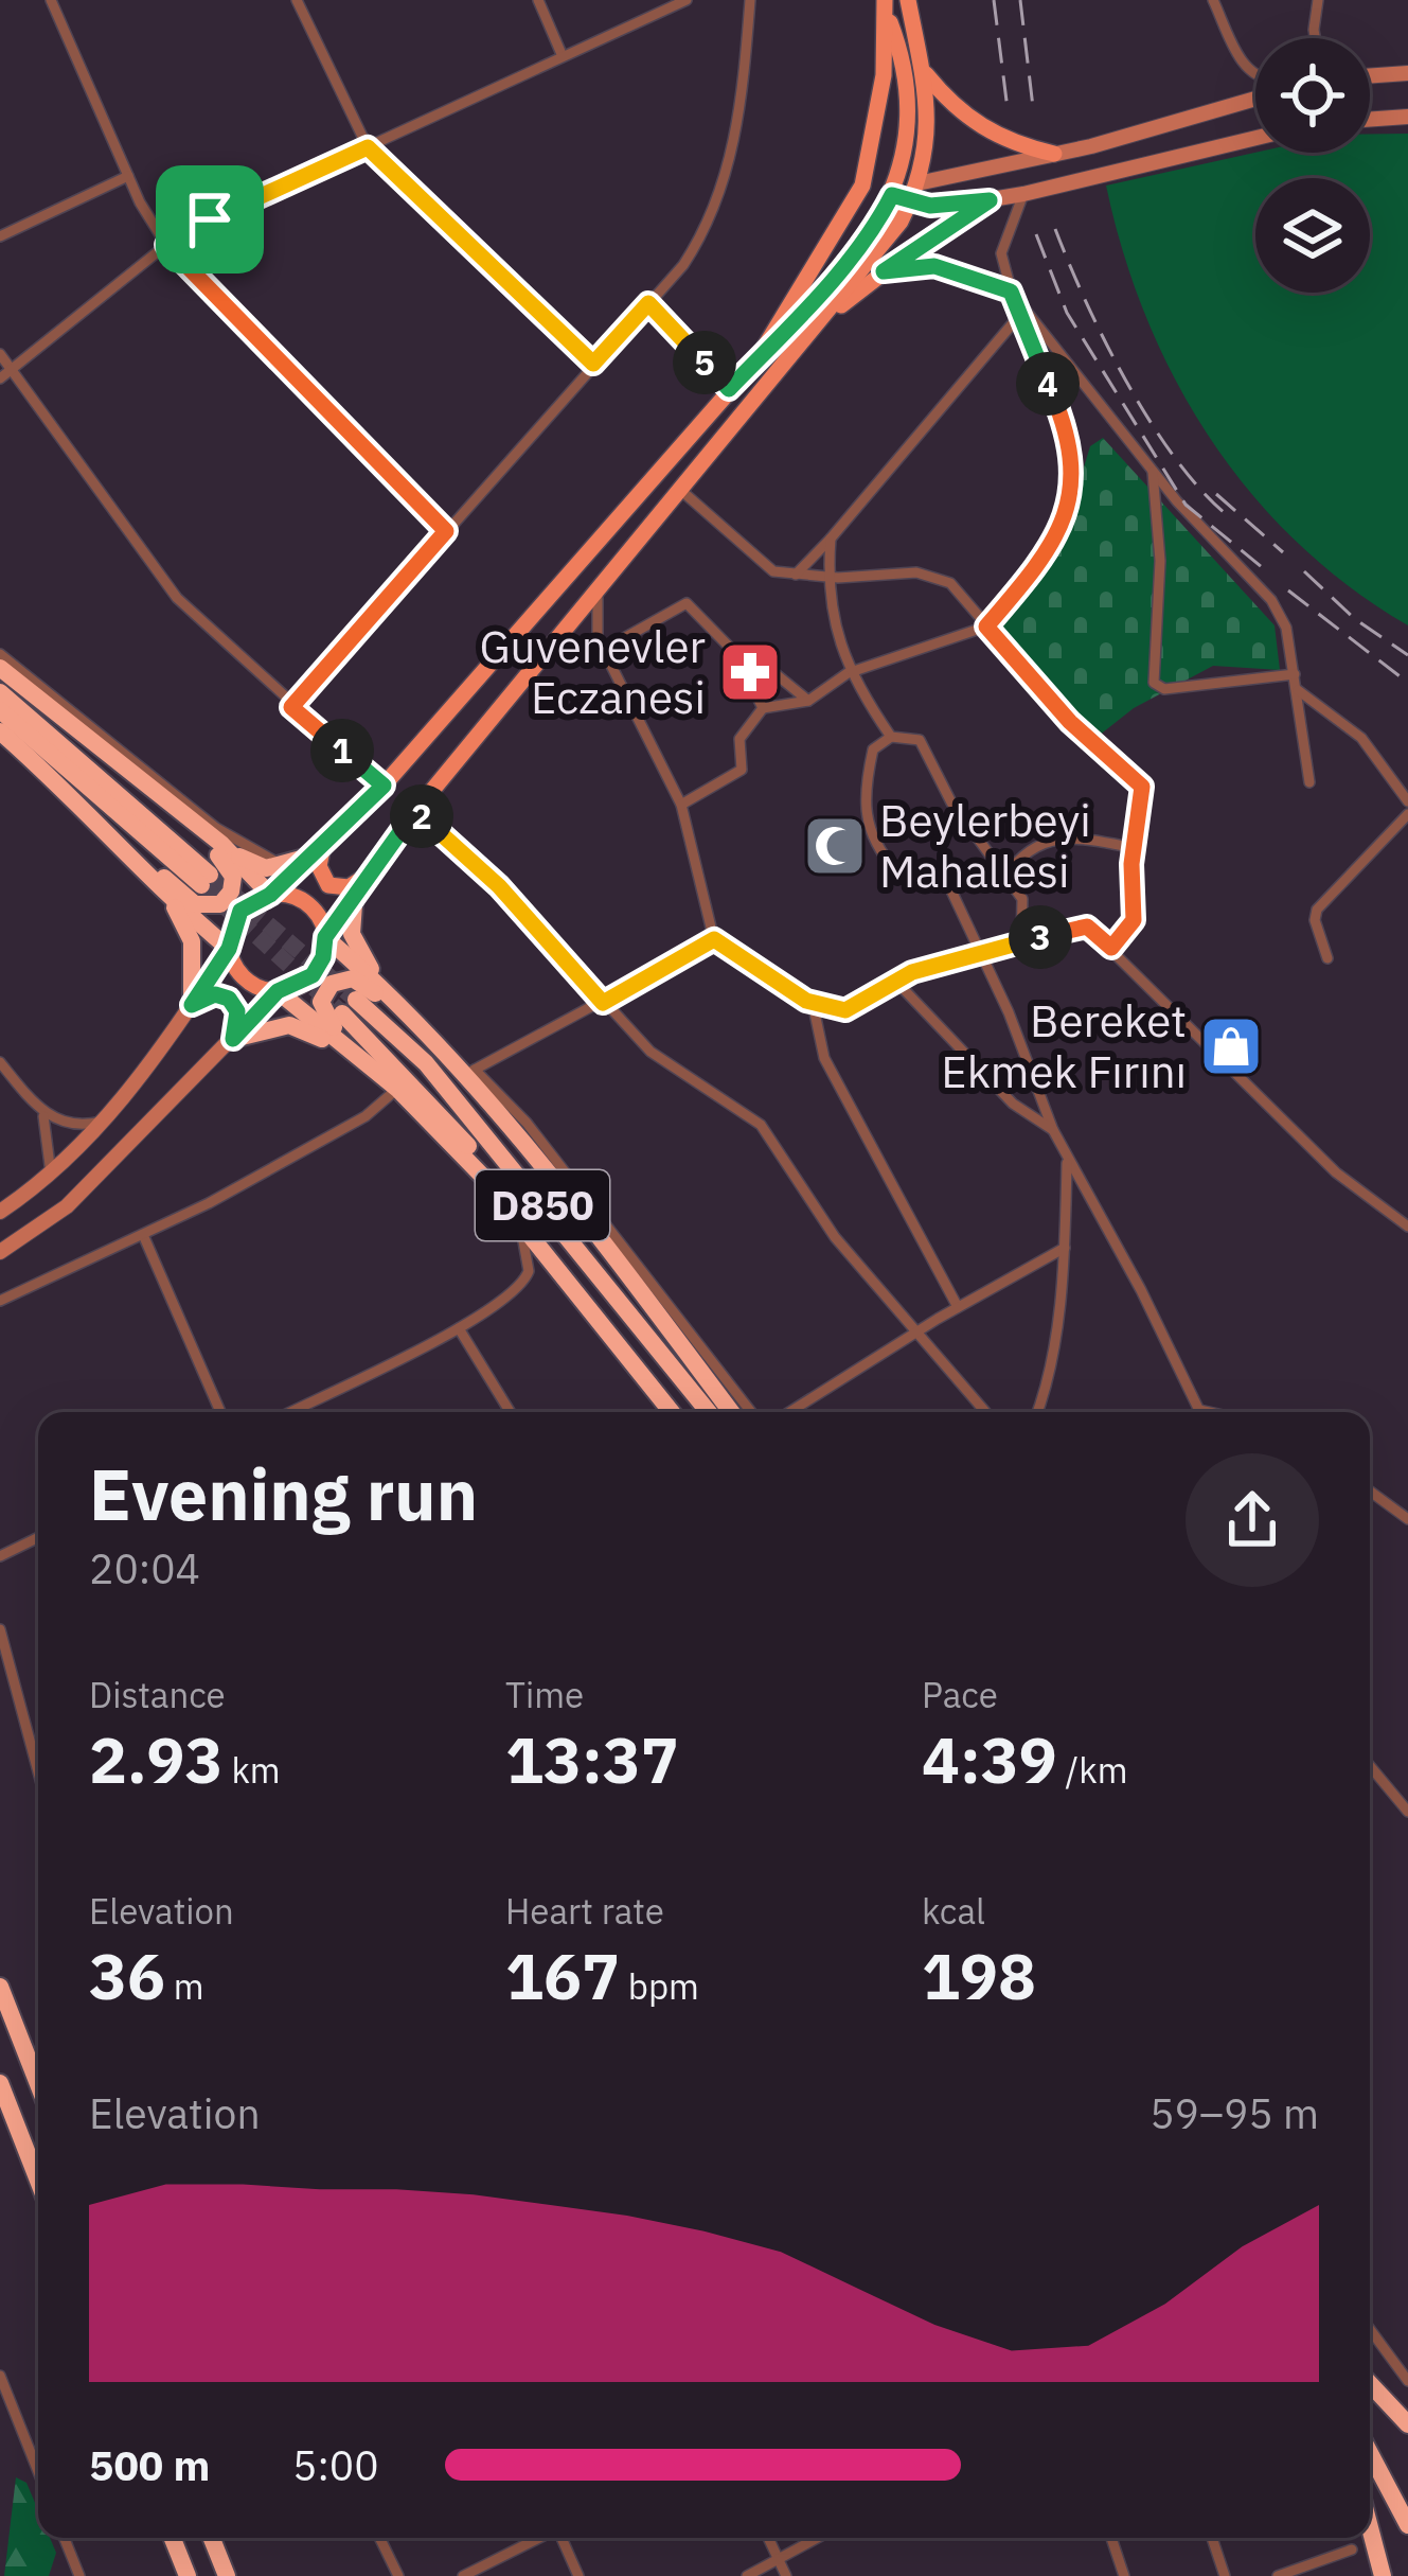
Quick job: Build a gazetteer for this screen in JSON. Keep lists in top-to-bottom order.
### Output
{
  "streets": {
    "highway": ["D850"]
  },
  "places": {
    "pharmacy": ["Guvenevler Eczanesi"],
    "mosque": ["Beylerbeyi Mahallesi"],
    "shop": ["Bereket Ekmek Fırını"]
  },
  "page": {
    "pins": [
      "5",
      "4",
      "1",
      "2",
      "3"
    ],
    "heading": ["Evening run", "20:04"],
    "stats": [
      ["Distance", "2.93 km"],
      ["Time", "13:37"],
      ["Pace", "4:39 /km"],
      ["Elevation", "36 m"],
      ["Heart rate", "167 bpm"],
      ["kcal", "198"]
    ],
    "chart": ["Elevation", "59–95 m"],
    "list": [
      {
        "name": "500 m",
        "note": "5:00"
      }
    ]
  }
}
